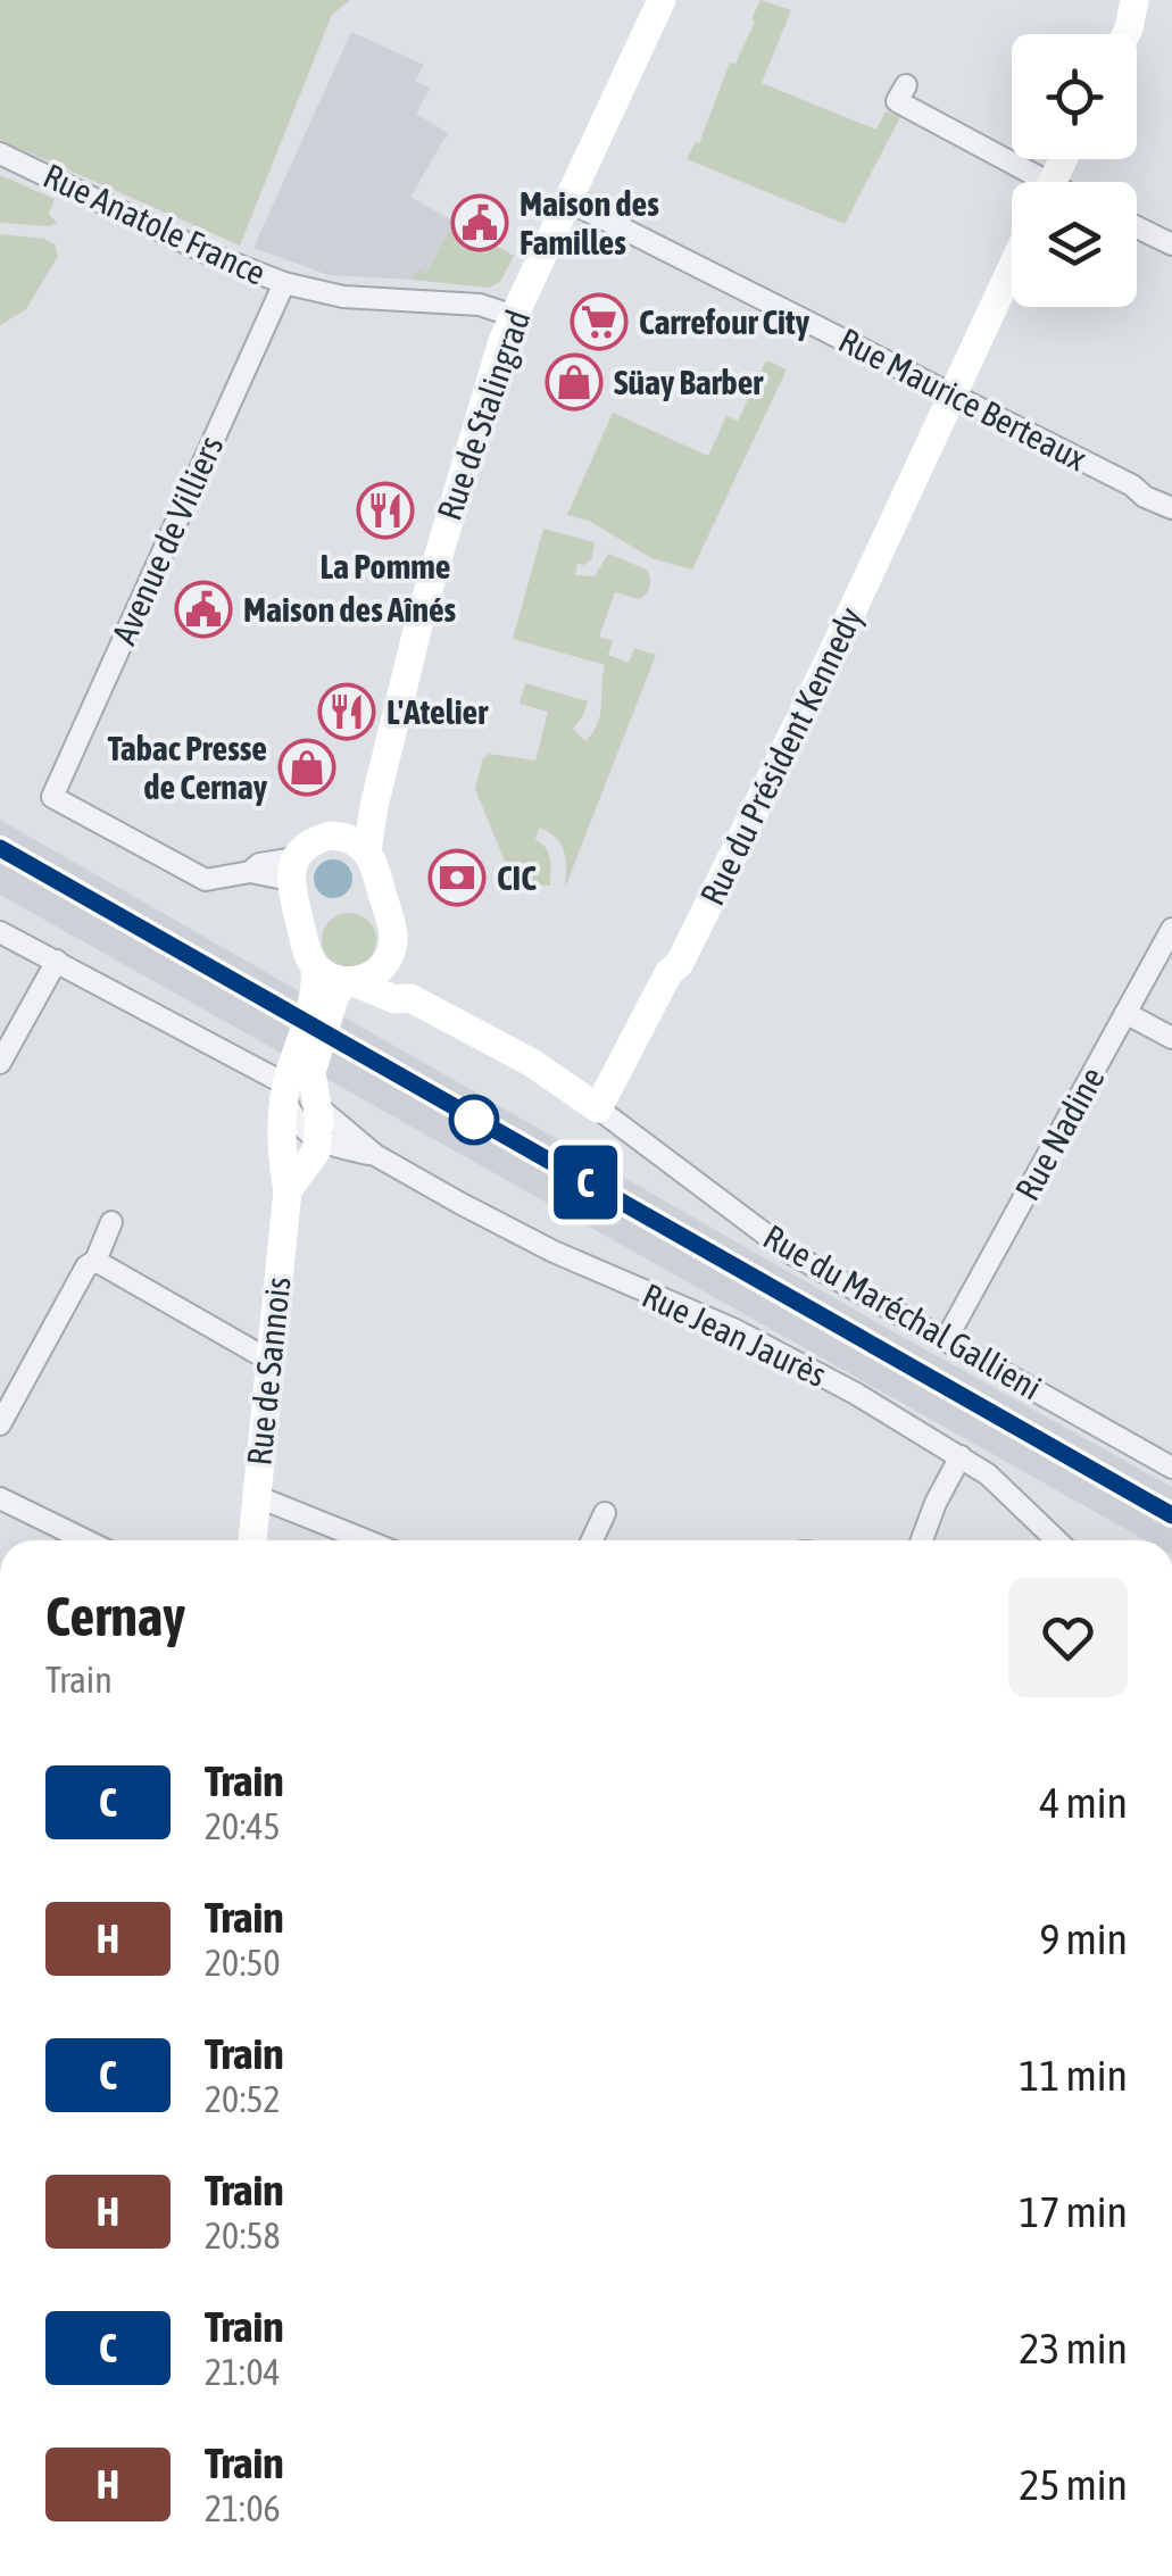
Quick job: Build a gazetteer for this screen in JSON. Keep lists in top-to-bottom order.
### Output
{
  "streets": {
    "street": [
      "Rue Anatole France",
      "Rue Maurice Berteaux",
      "Rue de Stalingrad",
      "Avenue de Villiers",
      "Rue du Président Kennedy",
      "Rue Nadine",
      "Rue du Maréchal Gallieni",
      "Rue Jean Jaurès",
      "Rue de Sannois"
    ]
  },
  "crossings": [
    ["Rue Anatole France", "Rue de Stalingrad"],
    ["Rue Anatole France", "Avenue de Villiers"],
    ["Rue Maurice Berteaux", "Rue de Stalingrad"],
    ["Rue Maurice Berteaux", "Rue du Président Kennedy"],
    ["Rue de Stalingrad", "Avenue de Villiers"],
    ["Rue de Stalingrad", "Rue du Maréchal Gallieni"],
    ["Rue de Stalingrad", "Rue de Sannois"],
    ["Avenue de Villiers", "Rue du Maréchal Gallieni"],
    ["Avenue de Villiers", "Rue de Sannois"],
    ["Rue du Président Kennedy", "Rue du Maréchal Gallieni"],
    ["Rue Nadine", "Rue du Maréchal Gallieni"],
    ["Rue du Maréchal Gallieni", "Rue de Sannois"],
    ["Rue Jean Jaurès", "Rue de Sannois"]
  ],
  "places": {
    "public building": ["Maison des Familles", "Maison des Aînés"],
    "supermarket": ["Carrefour City"],
    "shop": ["Süay Barber", "Tabac Presse de Cernay"],
    "restaurant": ["La Pomme", "L'Atelier"],
    "bank": ["CIC"]
  },
  "page": {
    "on_map": "C",
    "heading": ["Cernay", "Train"],
    "list": [
      {
        "mark": "C",
        "name": "Train",
        "note": "20:45",
        "value": "4 min"
      },
      {
        "mark": "H",
        "name": "Train",
        "note": "20:50",
        "value": "9 min"
      },
      {
        "mark": "C",
        "name": "Train",
        "note": "20:52",
        "value": "11 min"
      },
      {
        "mark": "H",
        "name": "Train",
        "note": "20:58",
        "value": "17 min"
      },
      {
        "mark": "C",
        "name": "Train",
        "note": "21:04",
        "value": "23 min"
      },
      {
        "mark": "H",
        "name": "Train",
        "note": "21:06",
        "value": "25 min"
      }
    ]
  }
}
